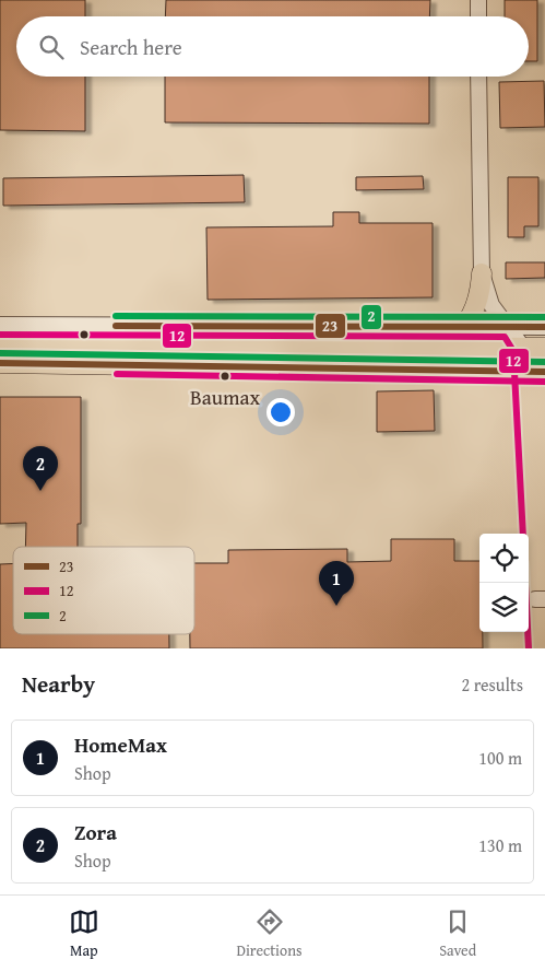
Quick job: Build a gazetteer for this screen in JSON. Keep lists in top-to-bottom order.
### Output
{
  "places": ["Baumax"],
  "lines": ["transit line 2", "transit line 23", "transit line 12"],
  "legend": ["23", "12", "2"],
  "page": {
    "search": "Search here",
    "pins": ["2", "1"],
    "heading": ["Nearby", "2 results"],
    "list": [
      {
        "mark": "1",
        "name": "HomeMax",
        "note": "Shop",
        "value": "100 m"
      },
      {
        "mark": "2",
        "name": "Zora",
        "note": "Shop",
        "value": "130 m"
      }
    ],
    "nav": ["Map", "Directions", "Saved"]
  }
}
